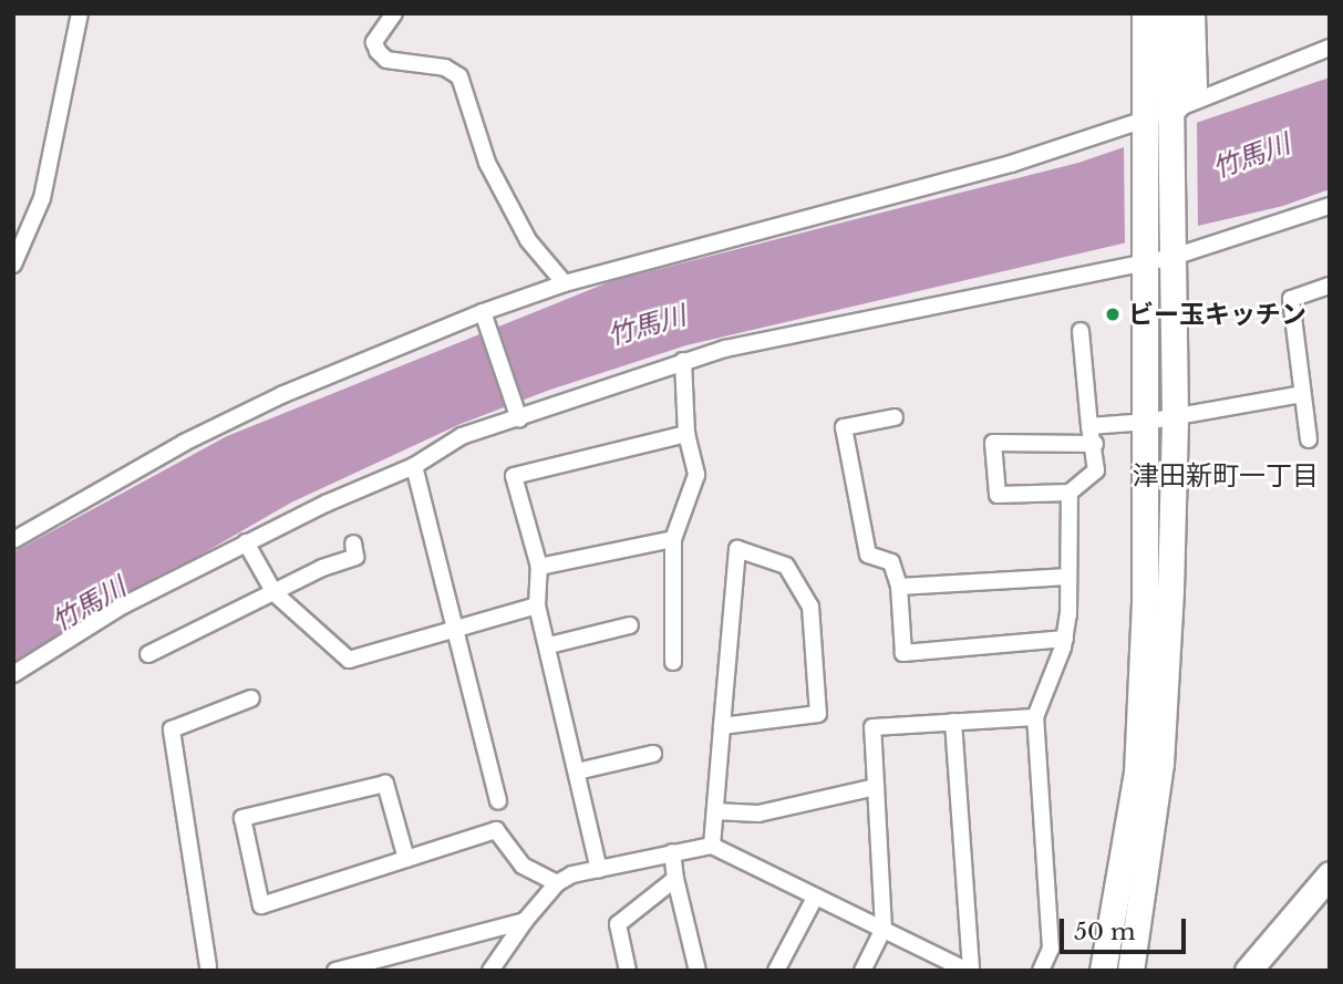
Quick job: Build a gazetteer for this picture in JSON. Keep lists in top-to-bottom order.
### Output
{
  "districts": ["津田新町一丁目"],
  "water": ["竹馬川"],
  "places": ["ビー玉キッチン"],
  "scale_bar": "50 m"
}
